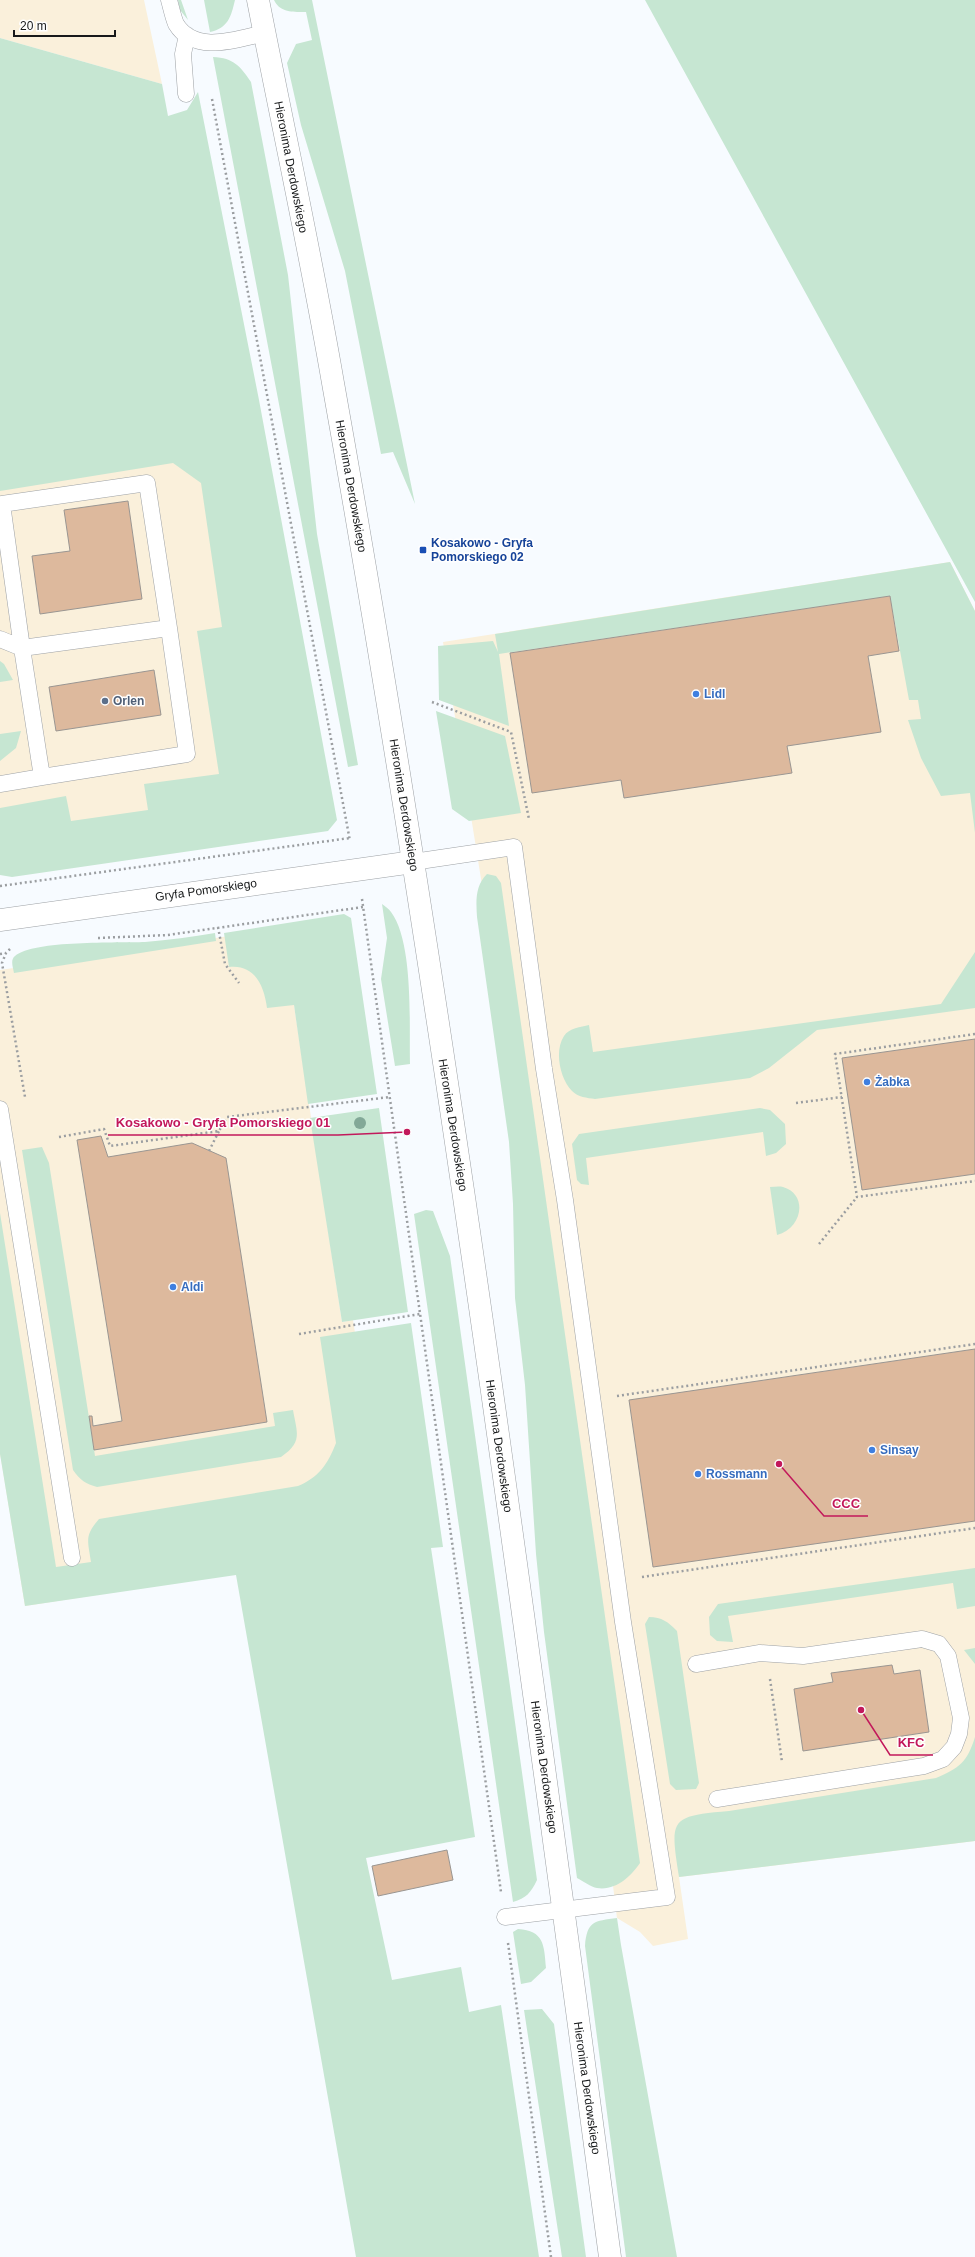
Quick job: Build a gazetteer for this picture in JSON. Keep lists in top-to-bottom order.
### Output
{
  "streets": {
    "main road": ["Hieronima Derdowskiego", "Gryfa Pomorskiego"]
  },
  "crossings": [
    ["Hieronima Derdowskiego", "Gryfa Pomorskiego"]
  ],
  "places": {
    "transit": ["Kosakowo - Gryfa Pomorskiego 02"],
    "other": [
      "Lidl",
      "Orlen",
      "Żabka",
      "Kosakowo - Gryfa Pomorskiego 01",
      "Aldi",
      "Sinsay",
      "CCC",
      "Rossmann",
      "KFC"
    ]
  },
  "scale_bar": "20 m"
}
